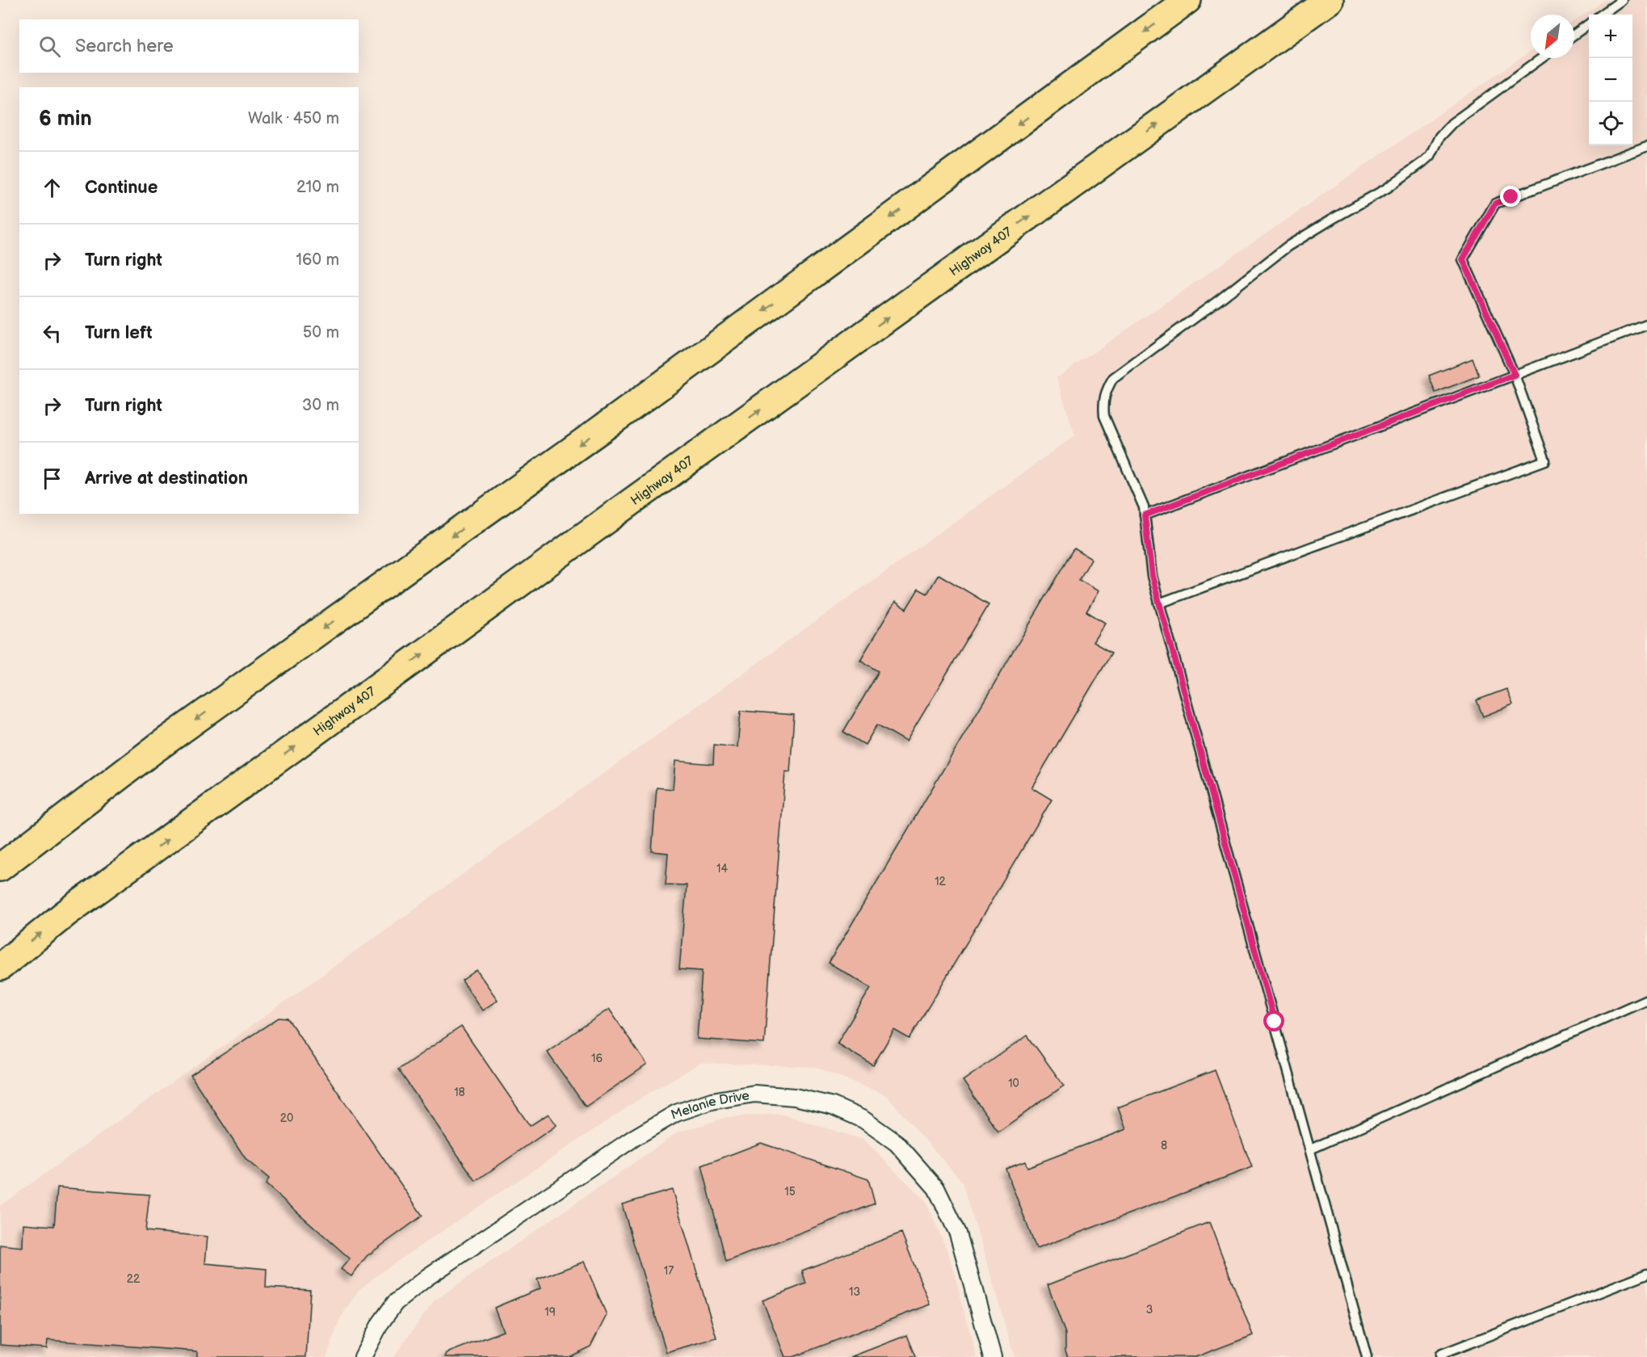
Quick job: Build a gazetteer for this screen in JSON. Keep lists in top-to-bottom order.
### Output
{
  "streets": {
    "highway": ["Highway 407"],
    "street": ["Melanie Drive"]
  },
  "house_numbers": [
    "14",
    "12",
    "16",
    "10",
    "18",
    "20",
    "8",
    "15",
    "17",
    "22",
    "13",
    "3",
    "19"
  ],
  "north": "bottom left",
  "page": {
    "map_buttons": ["+", "−"],
    "search": "Search here",
    "heading": ["6 min", "Walk · 450 m"],
    "list": [
      ["Continue", "210 m"],
      ["Turn right", "160 m"],
      ["Turn left", "50 m"],
      ["Turn right", "30 m"],
      "Arrive at destination"
    ]
  }
}
